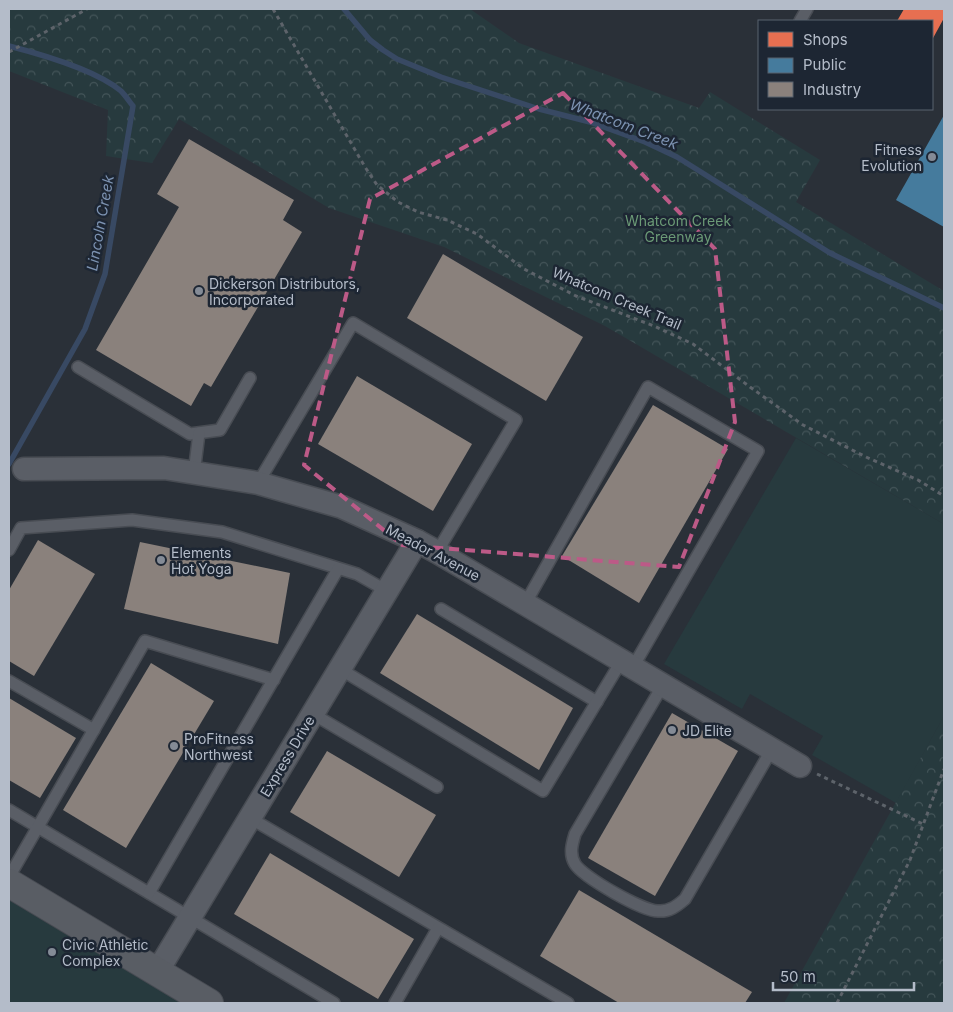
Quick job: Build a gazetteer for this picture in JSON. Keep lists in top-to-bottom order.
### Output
{
  "streets": {
    "street": ["Meador Avenue", "Express Drive"],
    "path": ["Whatcom Creek Trail"]
  },
  "crossings": [
    ["Meador Avenue", "Express Drive"]
  ],
  "water": ["Whatcom Creek", "Lincoln Creek"],
  "parks": ["Whatcom Creek Greenway"],
  "places": [
    "Fitness Evolution",
    "Dickerson Distributors, Incorporated",
    "Elements Hot Yoga",
    "JD Elite",
    "ProFitness Northwest",
    "Civic Athletic Complex"
  ],
  "legend": ["Shops", "Public", "Industry"],
  "scale_bar": "50 m"
}
